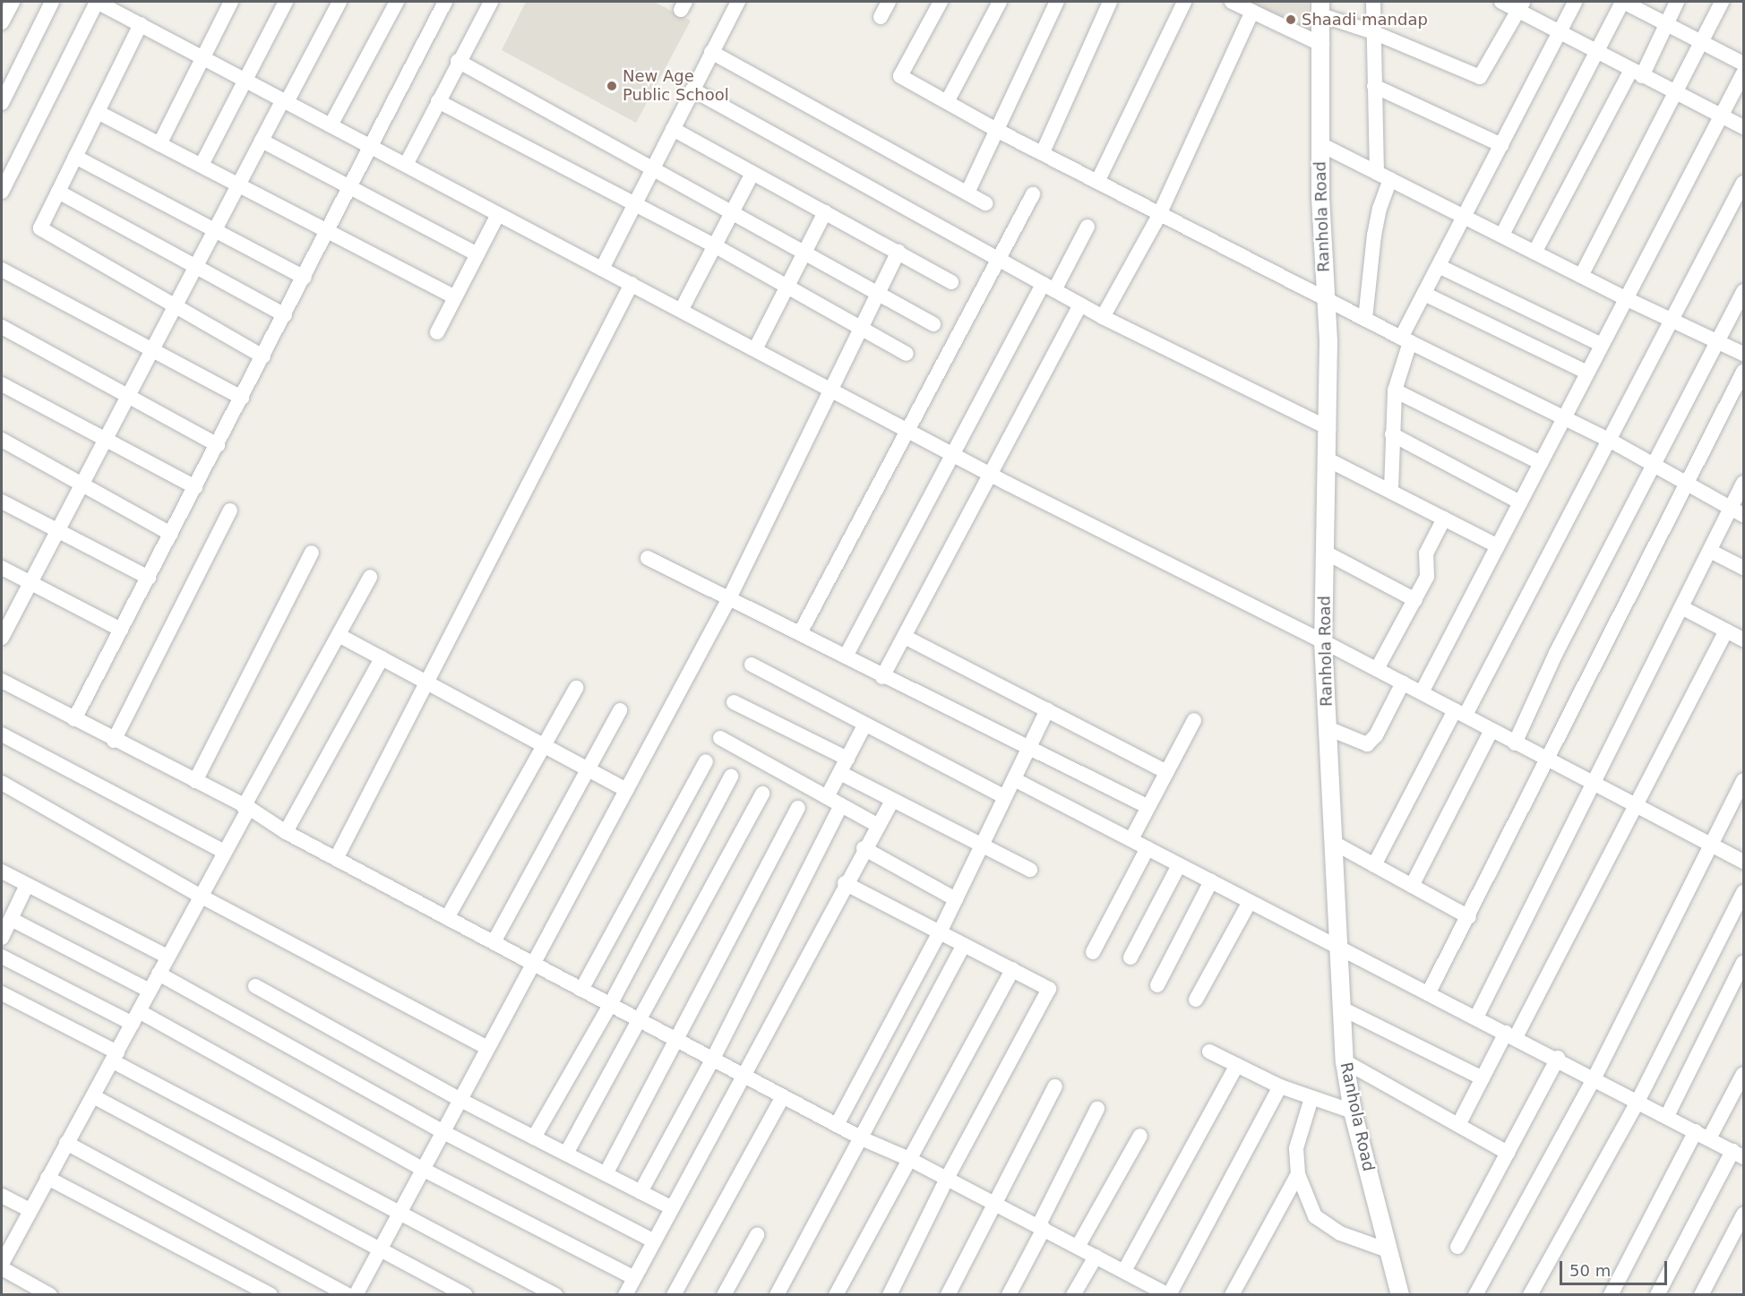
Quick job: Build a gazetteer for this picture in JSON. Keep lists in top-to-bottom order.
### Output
{
  "streets": {
    "street": ["Ranhola Road"]
  },
  "places": ["Shaadi mandap", "New Age Public School"],
  "scale_bar": "50 m"
}
